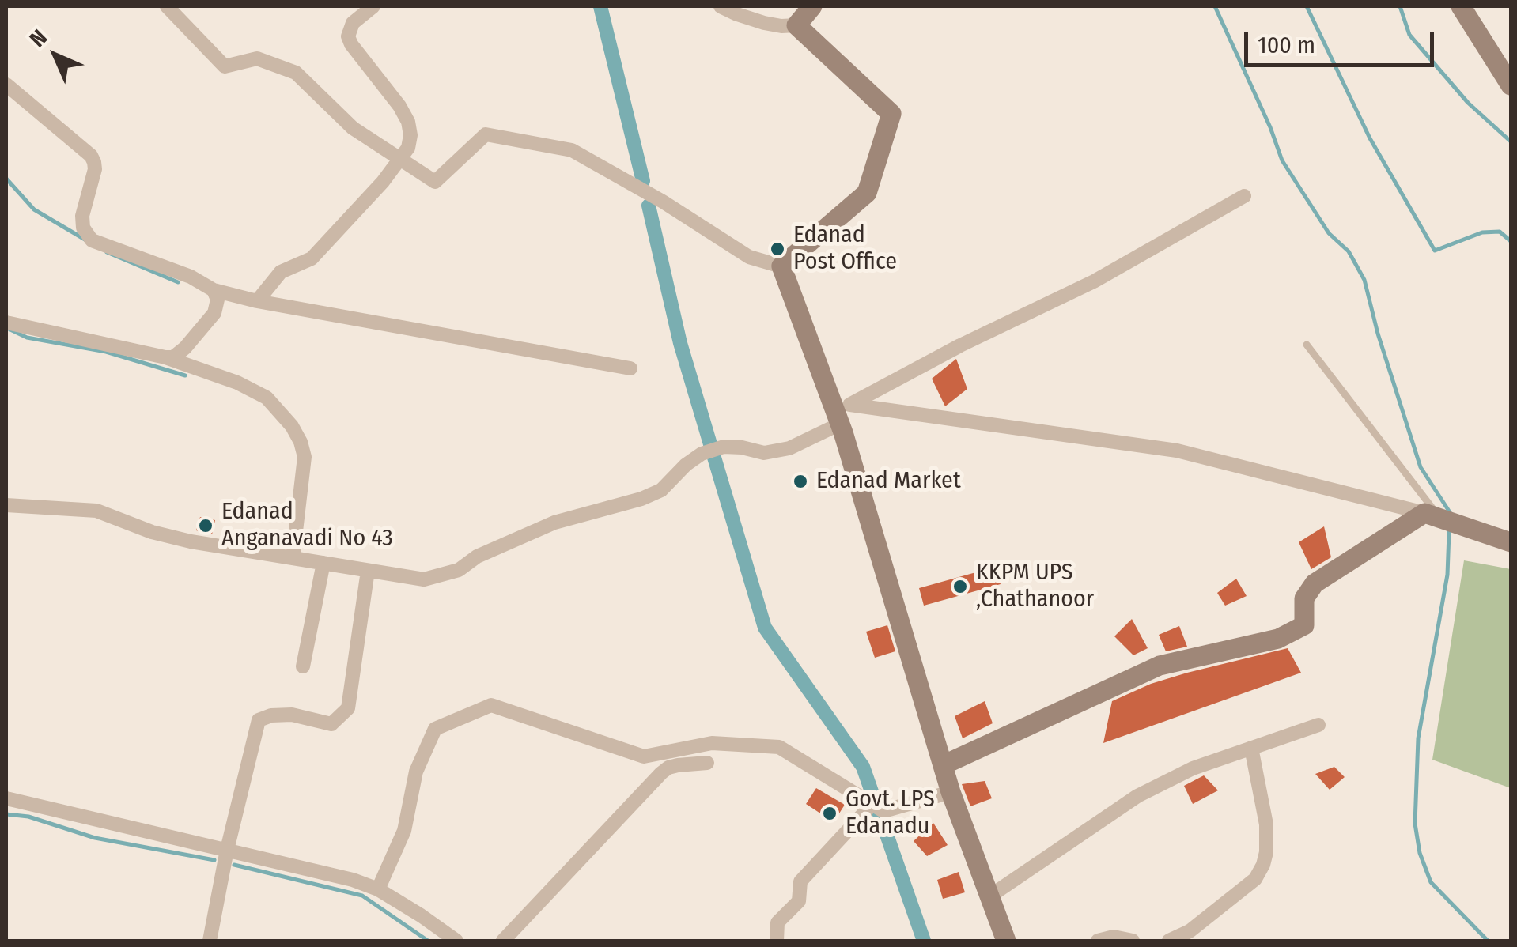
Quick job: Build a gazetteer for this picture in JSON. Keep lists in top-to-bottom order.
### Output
{
  "places": [
    "Edanad Post Office",
    "Edanad Market",
    "Edanad Anganavadi No 43",
    "KKPM UPS ,Chathanoor",
    "Govt. LPS Edanadu"
  ],
  "scale_bar": "100 m",
  "north": "top left"
}
